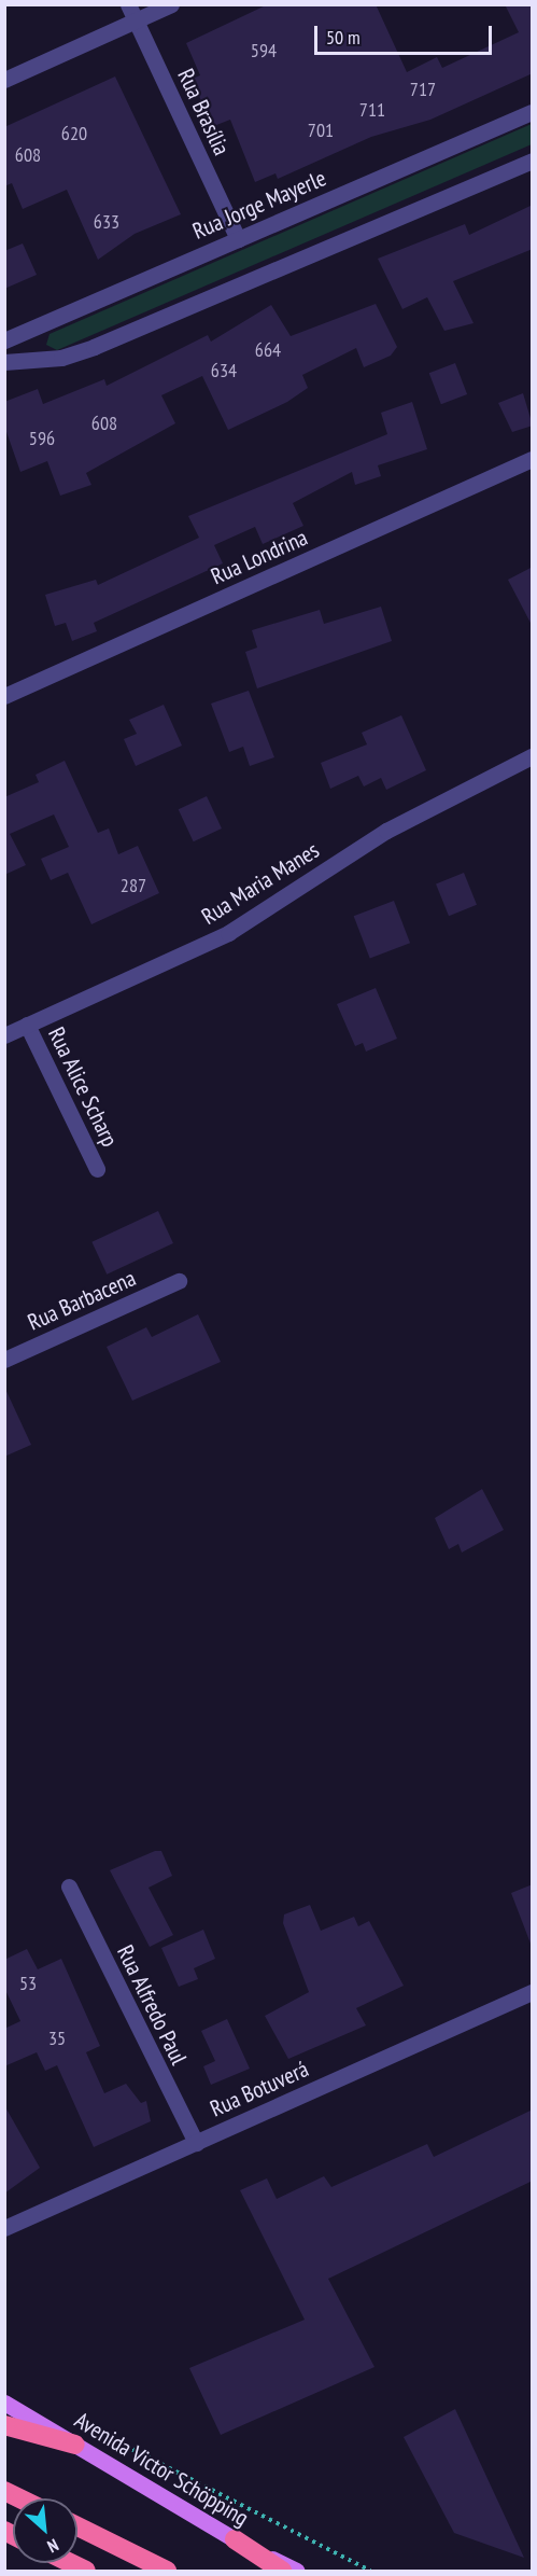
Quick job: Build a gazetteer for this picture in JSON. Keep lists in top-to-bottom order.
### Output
{
  "streets": {
    "main road": ["Avenida Victor Schöpping"],
    "street": [
      "Rua Brasília",
      "Rua Jorge Mayerle",
      "Rua Londrina",
      "Rua Maria Manes",
      "Rua Alice Scharp",
      "Rua Barbacena",
      "Rua Alfredo Paul",
      "Rua Botuverá"
    ]
  },
  "crossings": [
    ["Rua Brasília", "Rua Jorge Mayerle"],
    ["Rua Maria Manes", "Rua Alice Scharp"],
    ["Rua Alfredo Paul", "Rua Botuverá"]
  ],
  "house_numbers": [
    "594",
    "717",
    "711",
    "701",
    "620",
    "608",
    "633",
    "664",
    "634",
    "608",
    "596",
    "287",
    "53",
    "35"
  ],
  "scale_bar": "50 m",
  "north": "bottom right"
}
